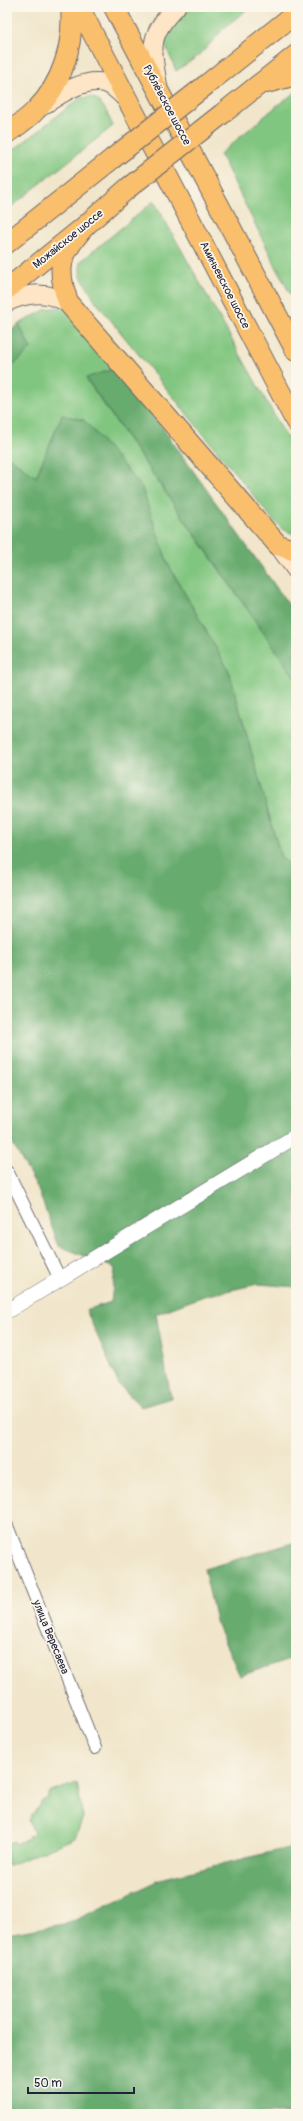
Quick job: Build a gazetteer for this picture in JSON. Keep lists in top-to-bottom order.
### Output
{
  "streets": {
    "main road": ["Рублёвское шоссе", "Можайское шоссе", "Аминьевское шоссе"],
    "street": ["улица Вересаева"]
  },
  "scale_bar": "50 m"
}
